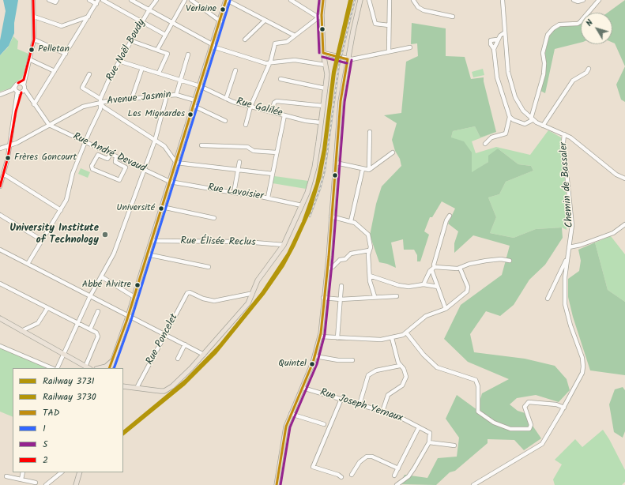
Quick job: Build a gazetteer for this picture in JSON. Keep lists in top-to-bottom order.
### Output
{
  "streets": {
    "street": [
      "Rue Noël Boudy",
      "Avenue Jasmin",
      "Rue Galilée",
      "Rue André Devaud",
      "Chemin de Bassaler",
      "Rue Lavoisier",
      "Rue Élisée Reclus",
      "Rue Poncelet",
      "Rue Joseph Yernaux"
    ]
  },
  "crossings": [
    ["Rue Noël Boudy", "Avenue Jasmin"],
    ["Rue Noël Boudy", "Rue Galilée"],
    ["Rue Noël Boudy", "Rue André Devaud"],
    ["Avenue Jasmin", "Rue André Devaud"],
    ["Rue André Devaud", "Rue Lavoisier"]
  ],
  "places": [
    "Verlaine",
    "Pelletan",
    "Les Mignardes",
    "Frères Goncourt",
    "Université",
    "University Institute of Technology",
    "Abbé Alvitre",
    "Quintel"
  ],
  "lines": [
    "rail line 3731",
    "rail line 3730",
    "transit line TAD",
    "transit line 5",
    "transit line 2",
    "transit line 1"
  ],
  "legend": [
    "Railway 3731",
    "Railway 3730",
    "TAD",
    "1",
    "5",
    "2"
  ],
  "north": "top left"
}
